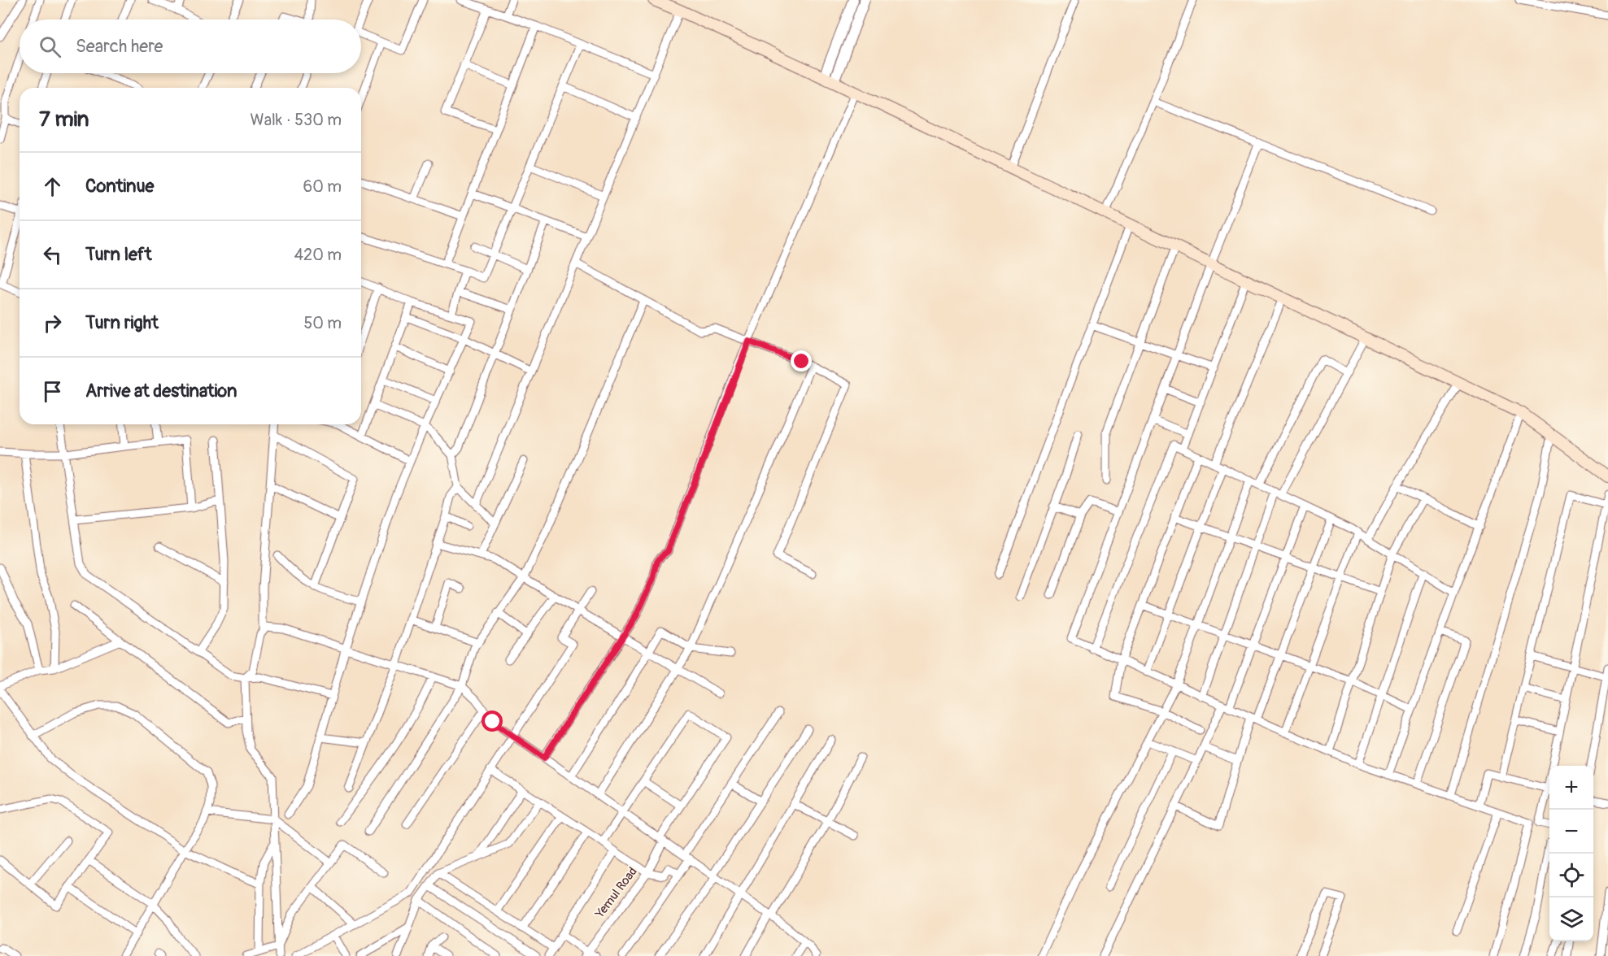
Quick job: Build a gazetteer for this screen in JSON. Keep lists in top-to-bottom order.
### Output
{
  "streets": {
    "street": ["Yemul Road"]
  },
  "page": {
    "search": "Search here",
    "heading": ["7 min", "Walk · 530 m"],
    "list": [
      ["Continue", "60 m"],
      ["Turn left", "420 m"],
      ["Turn right", "50 m"],
      "Arrive at destination"
    ],
    "map_buttons": ["+", "−"]
  }
}
